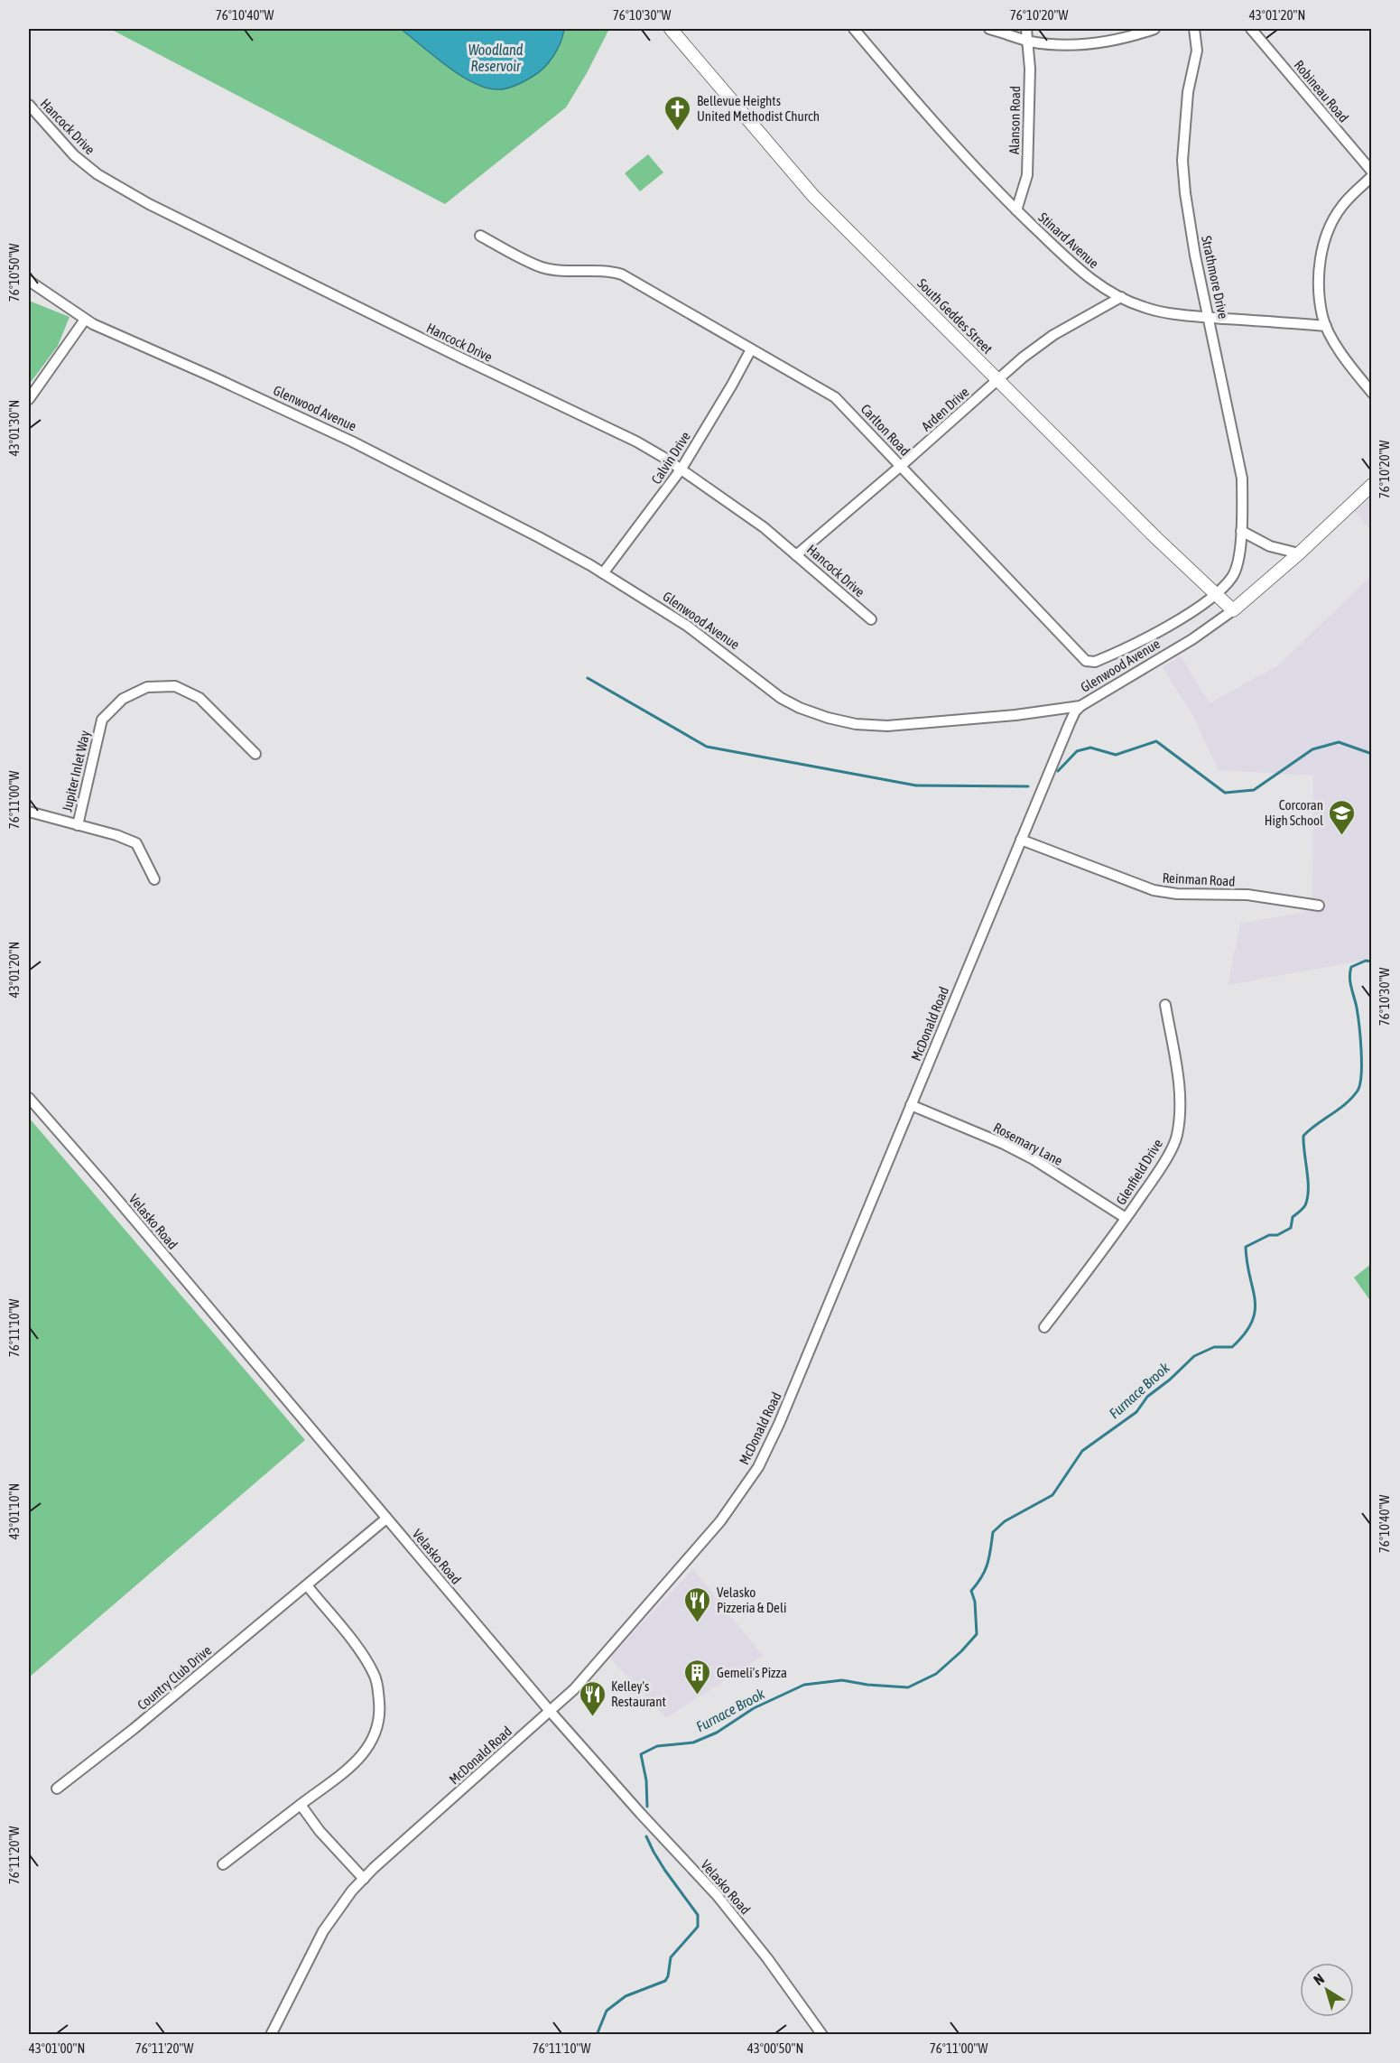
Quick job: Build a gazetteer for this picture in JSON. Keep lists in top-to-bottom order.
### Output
{
  "streets": {
    "main road": ["South Geddes Street", "Glenwood Avenue"],
    "street": [
      "Robineau Road",
      "Alanson Road",
      "Hancock Drive",
      "Stinard Avenue",
      "Strathmore Drive",
      "Arden Drive",
      "Carlton Road",
      "Calvin Drive",
      "Jupiter Inlet Way",
      "Reinman Road",
      "McDonald Road",
      "Rosemary Lane",
      "Glenfield Drive",
      "Velasko Road",
      "Country Club Drive"
    ]
  },
  "crossings": [
    ["Alanson Road", "Stinard Avenue"],
    ["Hancock Drive", "Arden Drive"],
    ["Hancock Drive", "Calvin Drive"],
    ["Stinard Avenue", "Strathmore Drive"],
    ["Stinard Avenue", "Arden Drive"],
    ["Strathmore Drive", "South Geddes Street"],
    ["Strathmore Drive", "Carlton Road"],
    ["South Geddes Street", "Glenwood Avenue"],
    ["South Geddes Street", "Arden Drive"],
    ["South Geddes Street", "Carlton Road"],
    ["Glenwood Avenue", "Calvin Drive"],
    ["Glenwood Avenue", "McDonald Road"],
    ["Arden Drive", "Carlton Road"],
    ["Carlton Road", "Calvin Drive"],
    ["Reinman Road", "McDonald Road"],
    ["McDonald Road", "Rosemary Lane"],
    ["McDonald Road", "Velasko Road"],
    ["Rosemary Lane", "Glenfield Drive"],
    ["Velasko Road", "Country Club Drive"]
  ],
  "water": ["Woodland Reservoir", "Furnace Brook"],
  "places": {
    "church": ["Bellevue Heights United Methodist Church"],
    "school or university": ["Corcoran High School"],
    "restaurant": ["Velasko Pizzeria & Deli", "Kelley's Restaurant"],
    "building": ["Gemeli's Pizza"]
  },
  "north": "top left",
  "coordinates": [
    "76°10'40\"W",
    "76°10'30\"W",
    "76°10'20\"W",
    "43°01'20\"N",
    "76°10'50\"W",
    "43°01'30\"N",
    "76°11'00\"W",
    "76°11'10\"W",
    "43°01'10\"N",
    "76°11'20\"W",
    "43°01'00\"N",
    "43°00'50\"N"
  ]
}
